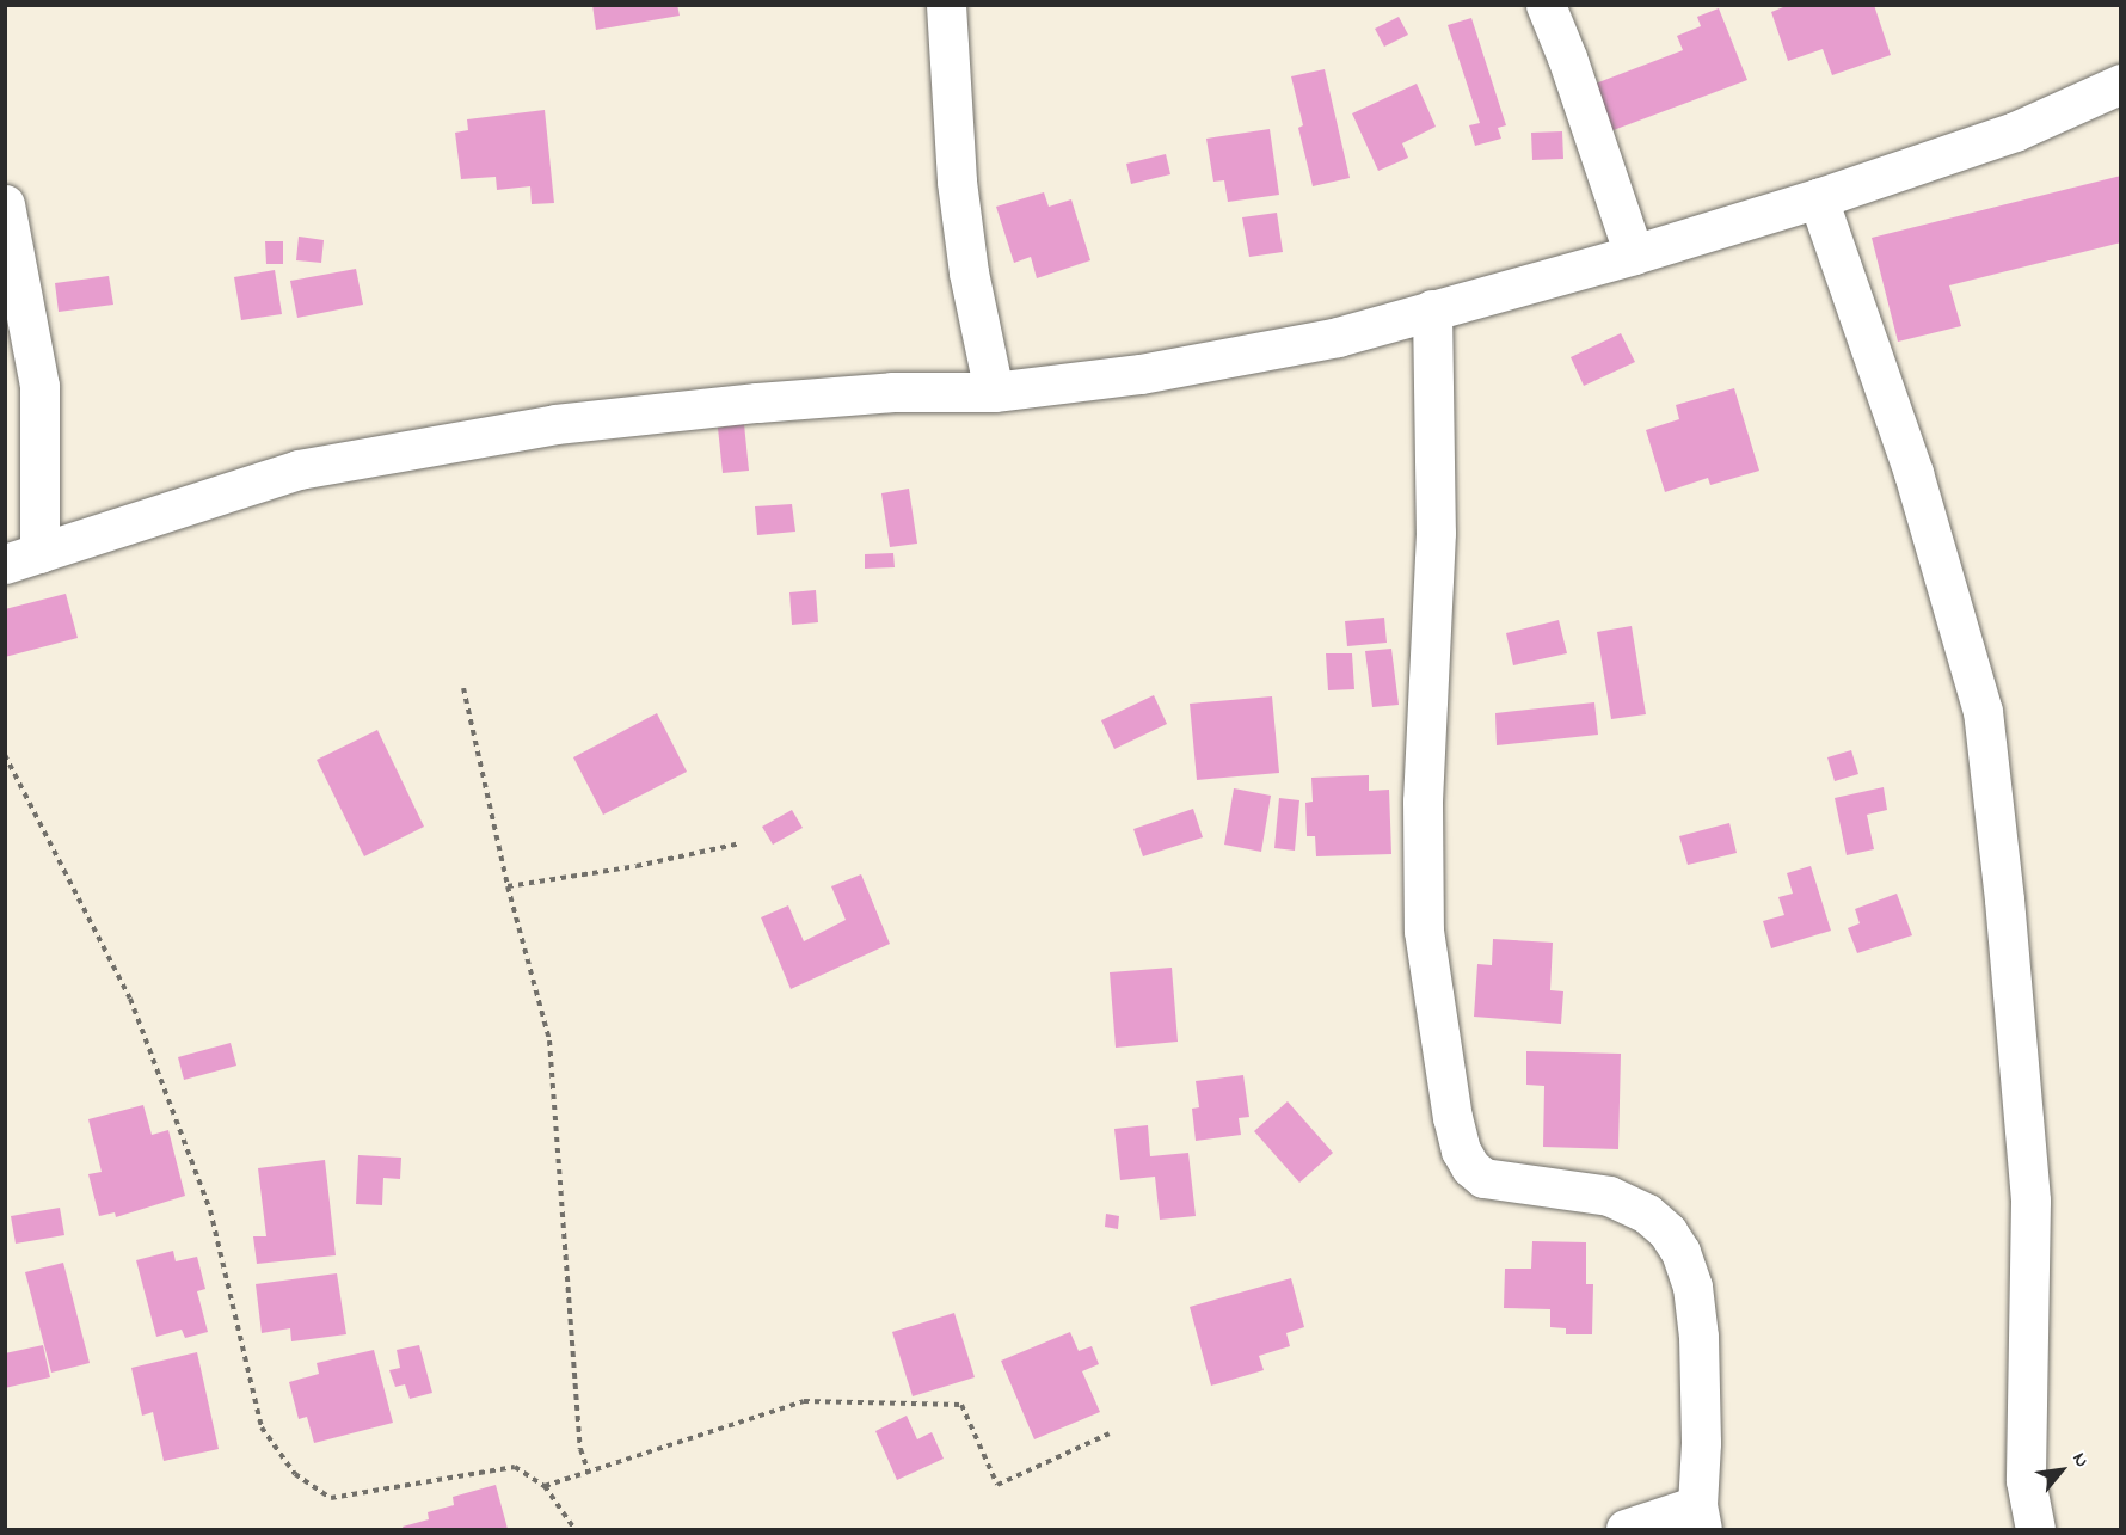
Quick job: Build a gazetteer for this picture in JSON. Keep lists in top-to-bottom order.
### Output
{
  "north": "top right"
}
